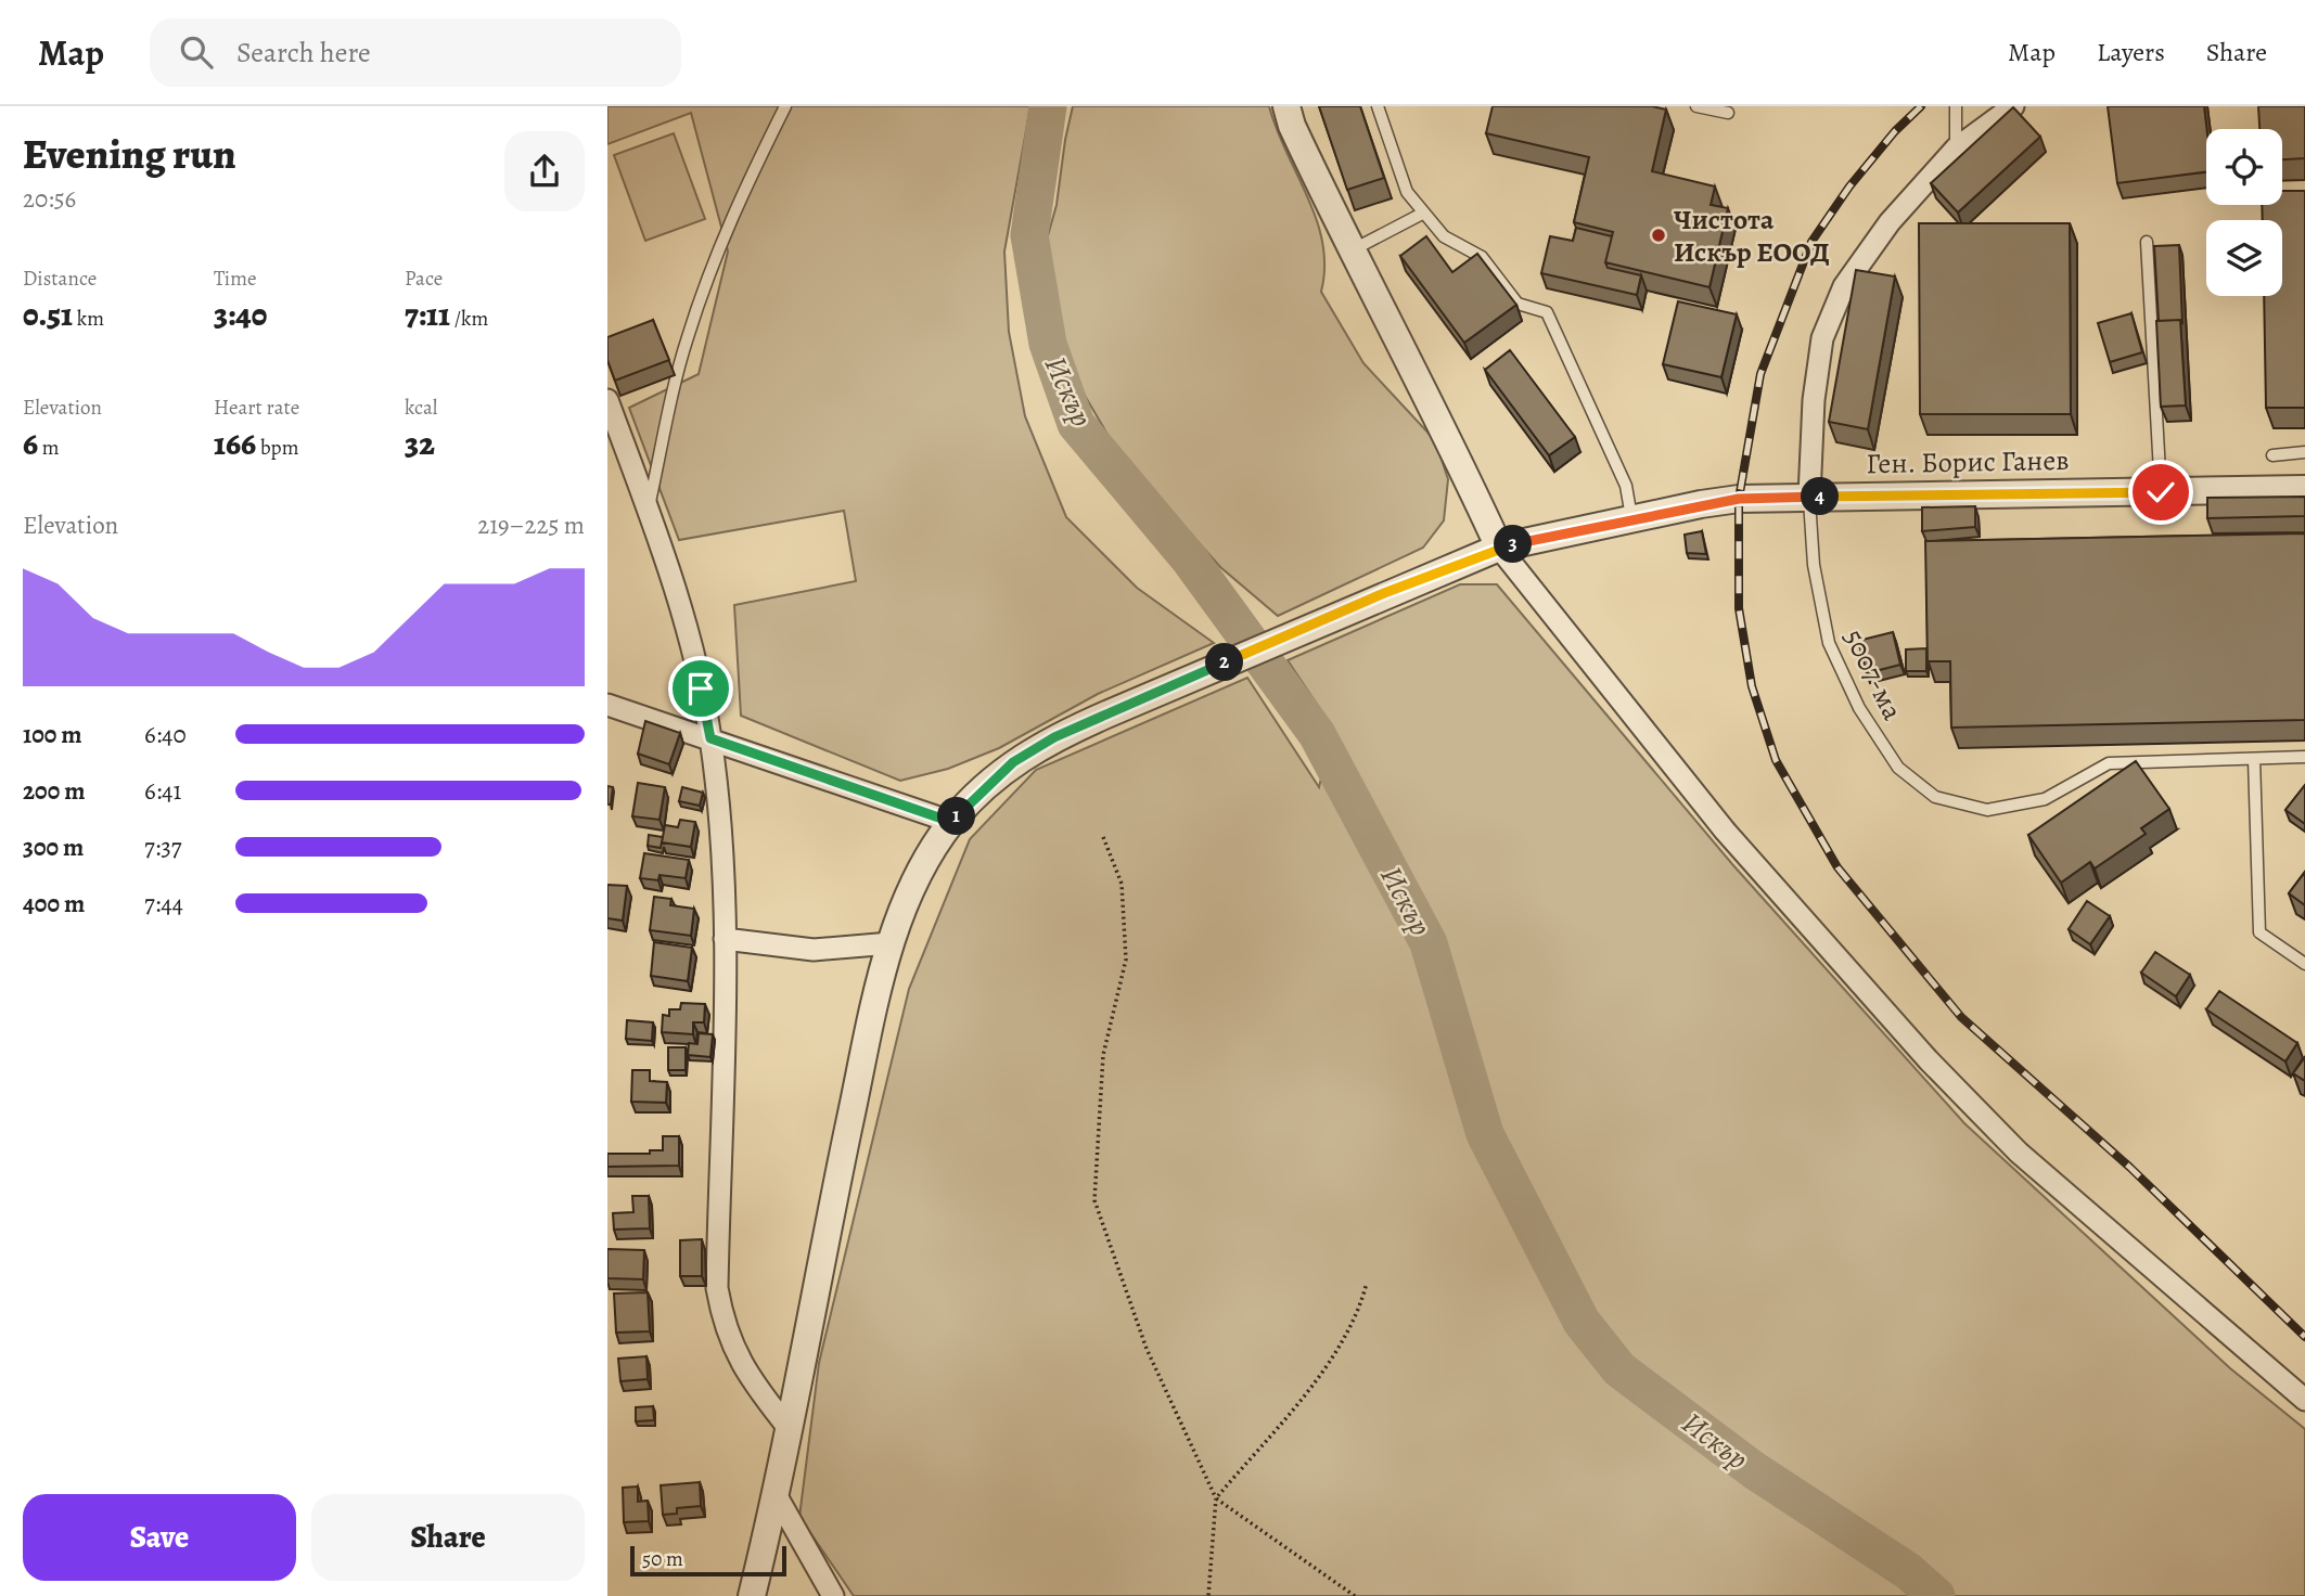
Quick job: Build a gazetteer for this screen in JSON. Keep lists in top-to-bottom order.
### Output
{
  "streets": {
    "street": ["Ген. Борис Ганев"],
    "lane": ["5007-ма"]
  },
  "crossings": [
    ["Ген. Борис Ганев", "5007-ма"]
  ],
  "water": ["Искър"],
  "places": ["Чистота Искър ЕООД"],
  "scale_bar": "50 m",
  "page": {
    "header": "Map",
    "search": "Search here",
    "nav": ["Map", "Layers", "Share"],
    "heading": ["Evening run", "20:56"],
    "stats": [
      ["Distance", "0.51 km"],
      ["Time", "3:40"],
      ["Pace", "7:11 /km"],
      ["Elevation", "6 m"],
      ["Heart rate", "166 bpm"],
      ["kcal", "32"]
    ],
    "pins": [
      "4",
      "3",
      "2",
      "1"
    ],
    "chart": ["Elevation", "219–225 m"],
    "list": [
      {
        "name": "100 m",
        "note": "6:40"
      },
      {
        "name": "200 m",
        "note": "6:41"
      },
      {
        "name": "300 m",
        "note": "7:37"
      },
      {
        "name": "400 m",
        "note": "7:44"
      }
    ],
    "buttons": ["Save", "Share"],
    "scale": "50 m"
  }
}
